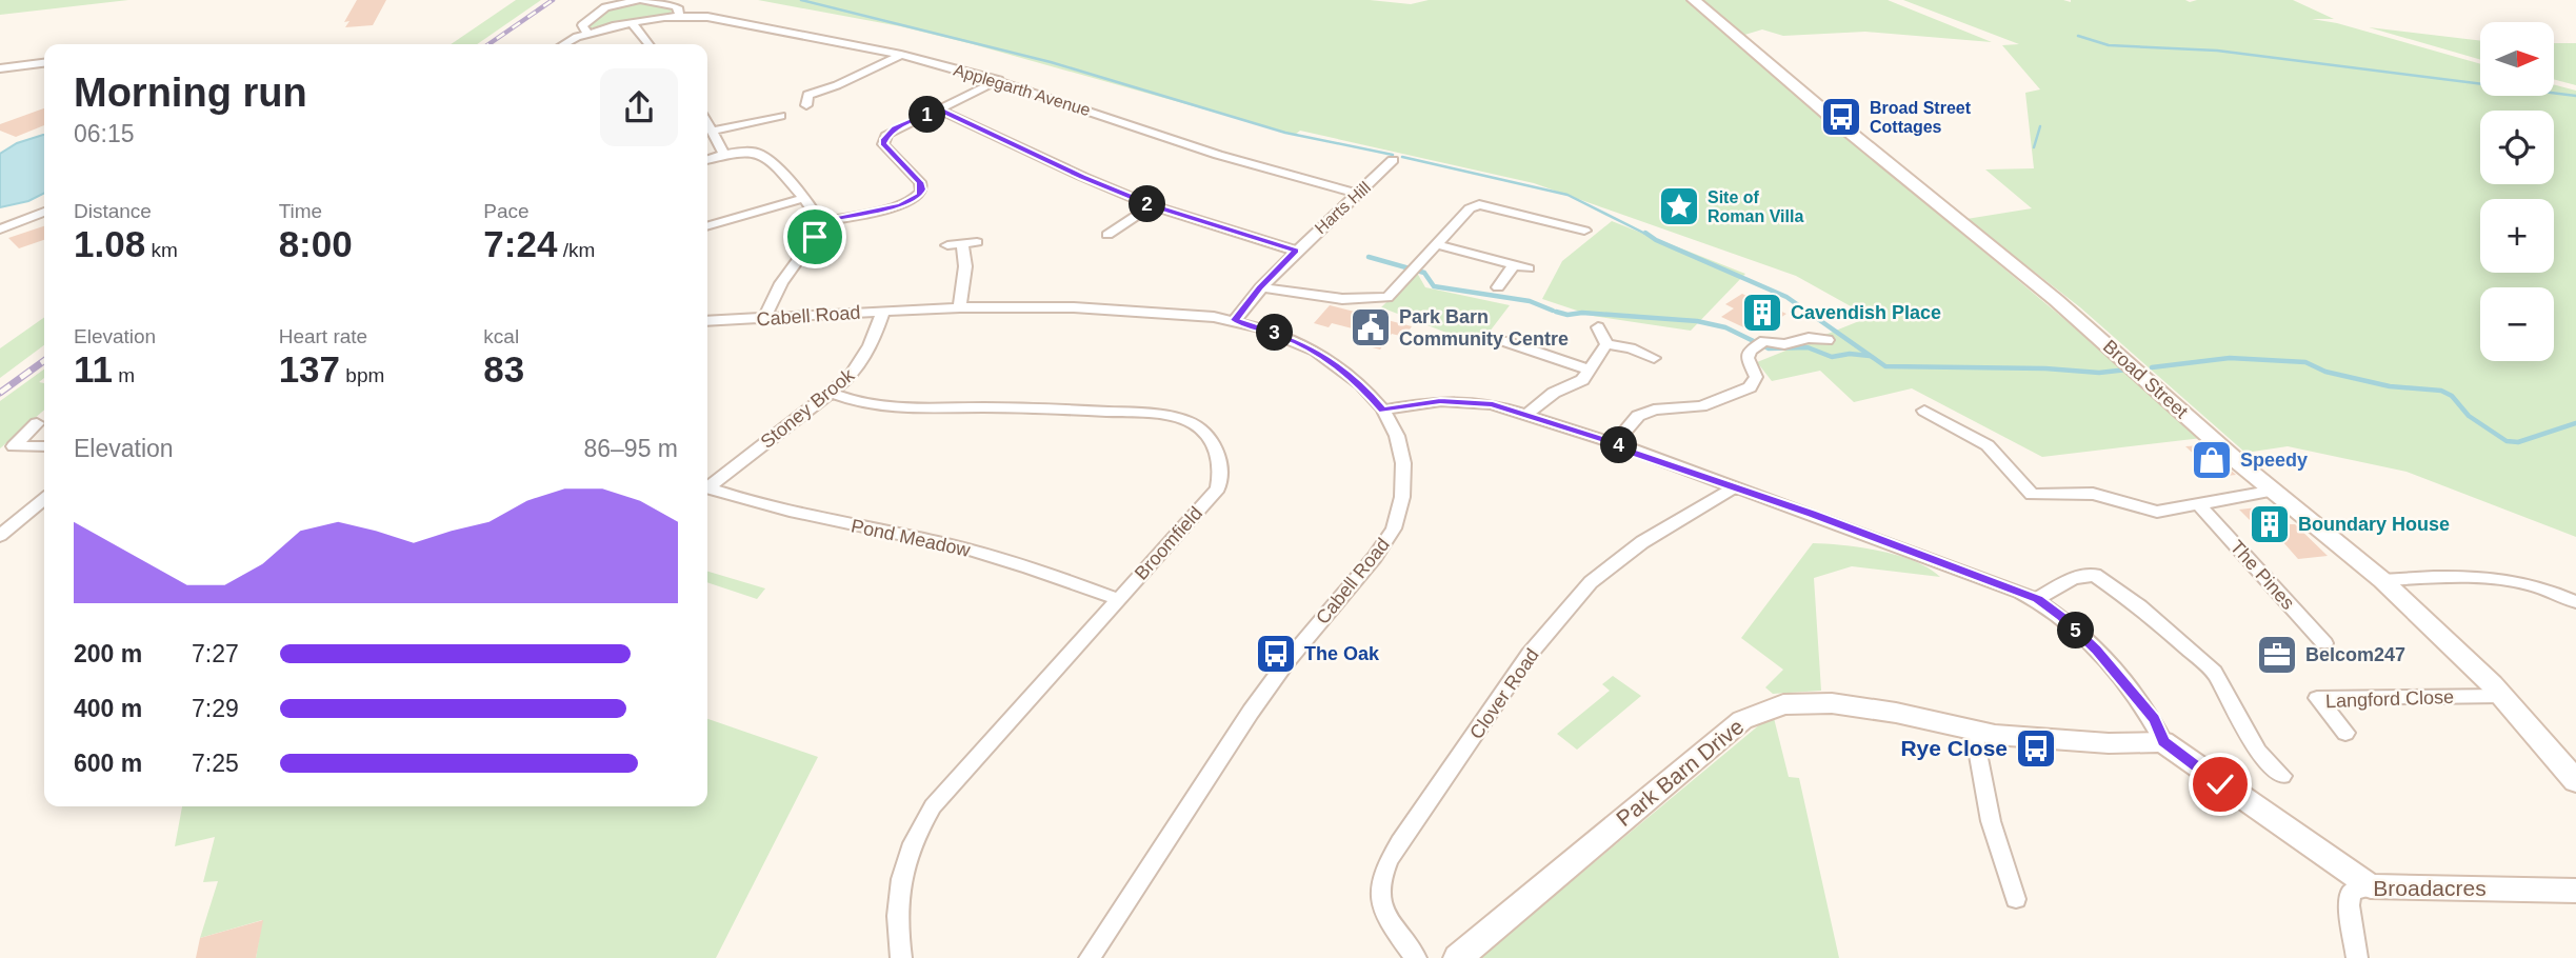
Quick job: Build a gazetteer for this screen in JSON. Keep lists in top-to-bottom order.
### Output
{
  "streets": {
    "street": [
      "Applegarth Avenue",
      "Harts Hill",
      "Cabell Road",
      "Broad Street",
      "Stoney Brook",
      "Pond Meadow",
      "Broomfield",
      "The Pines",
      "Clover Road",
      "Langford Close",
      "Park Barn Drive",
      "Broadacres"
    ]
  },
  "crossings": [
    ["Applegarth Avenue", "Harts Hill"],
    ["Harts Hill", "Cabell Road"],
    ["Cabell Road", "Stoney Brook"],
    ["Broad Street", "Langford Close"],
    ["Stoney Brook", "Broomfield"],
    ["Pond Meadow", "Broomfield"]
  ],
  "places": {
    "bus stop": ["Broad Street Cottages", "The Oak", "Rye Close"],
    "place": ["Site of Roman Villa"],
    "building": ["Cavendish Place", "Boundary House"],
    "public building": ["Park Barn Community Centre"],
    "shop": ["Speedy"],
    "office": ["Belcom247"]
  },
  "north": "right",
  "page": {
    "map_buttons": ["+", "−"],
    "heading": ["Morning run", "06:15"],
    "pins": [
      "1",
      "2",
      "3",
      "4",
      "5"
    ],
    "stats": [
      ["Distance", "1.08 km"],
      ["Time", "8:00"],
      ["Pace", "7:24 /km"],
      ["Elevation", "11 m"],
      ["Heart rate", "137 bpm"],
      ["kcal", "83"]
    ],
    "chart": ["Elevation", "86–95 m"],
    "list": [
      {
        "name": "200 m",
        "note": "7:27"
      },
      {
        "name": "400 m",
        "note": "7:29"
      },
      {
        "name": "600 m",
        "note": "7:25"
      }
    ]
  }
}
